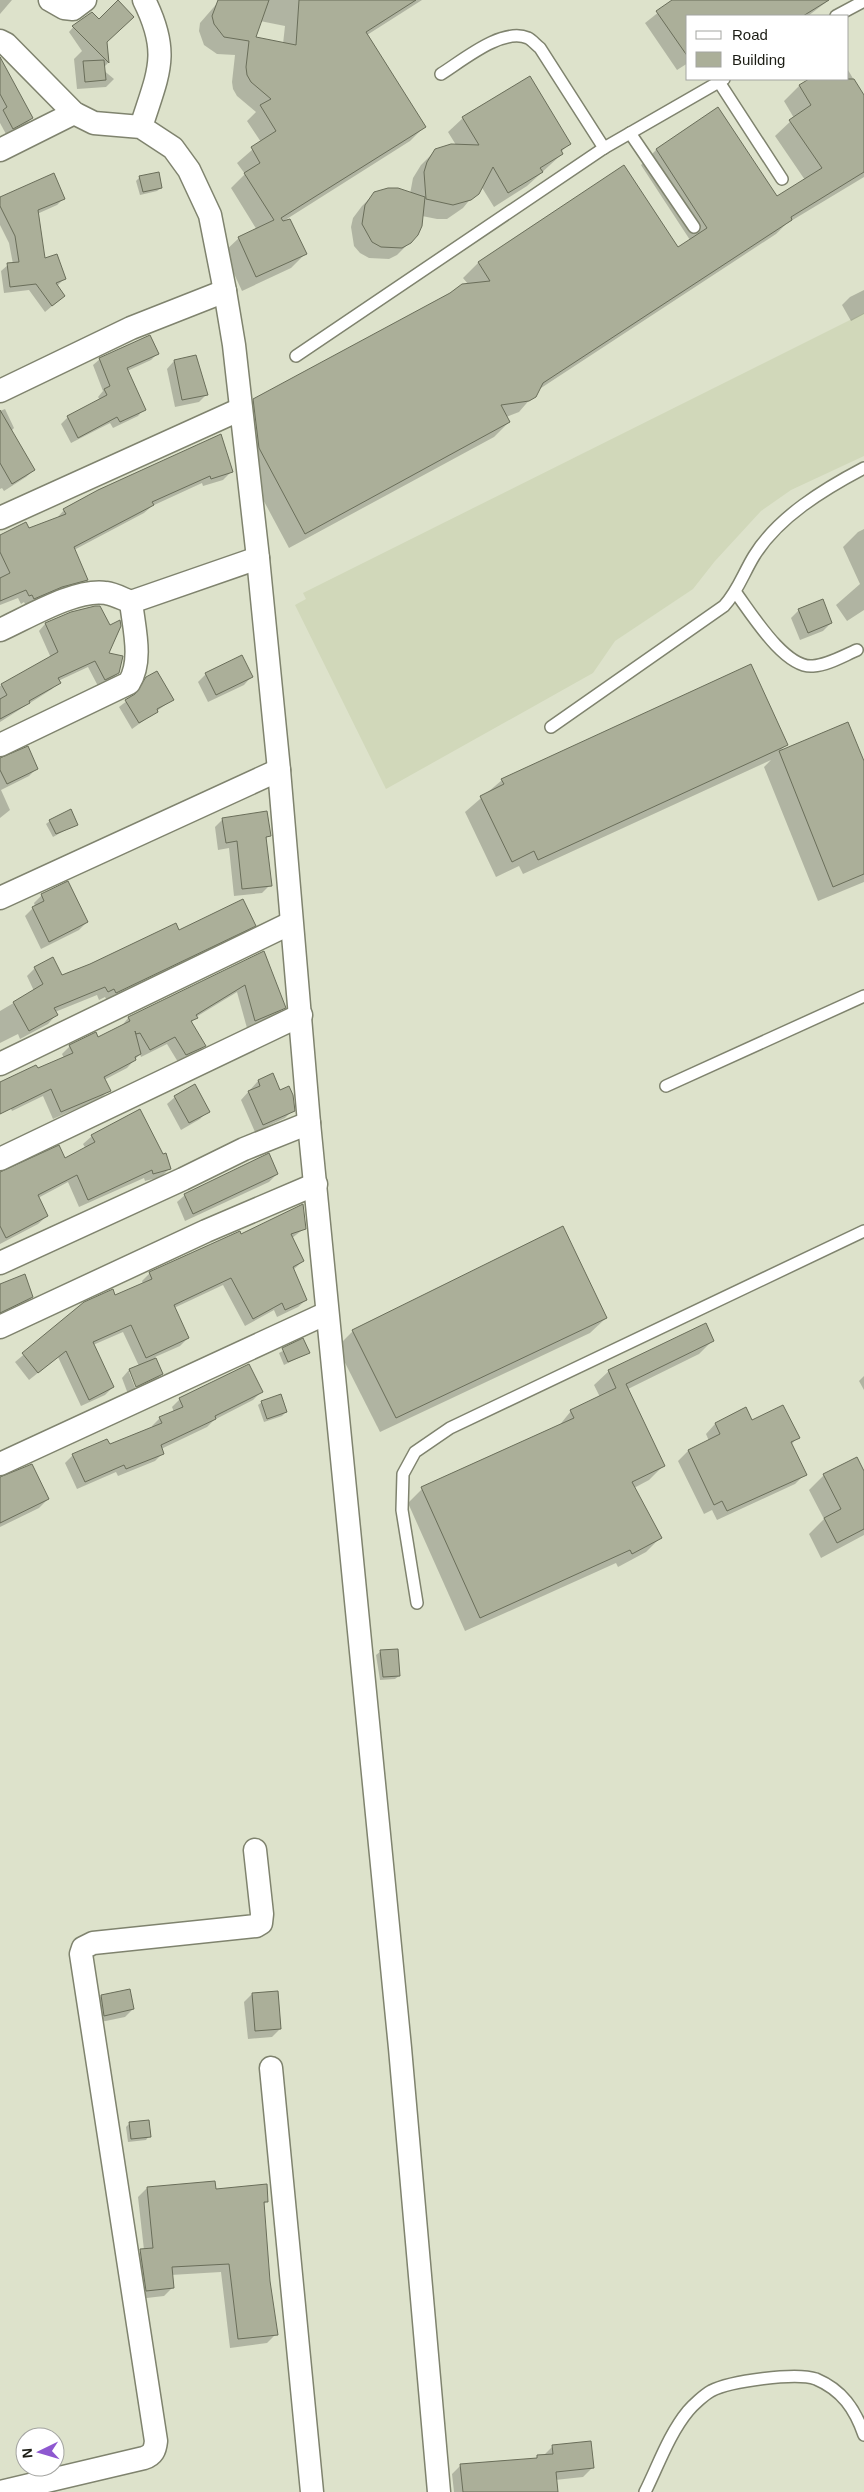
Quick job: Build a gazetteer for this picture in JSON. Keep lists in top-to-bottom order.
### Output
{
  "legend": ["Road", "Building"],
  "north": "left"
}
